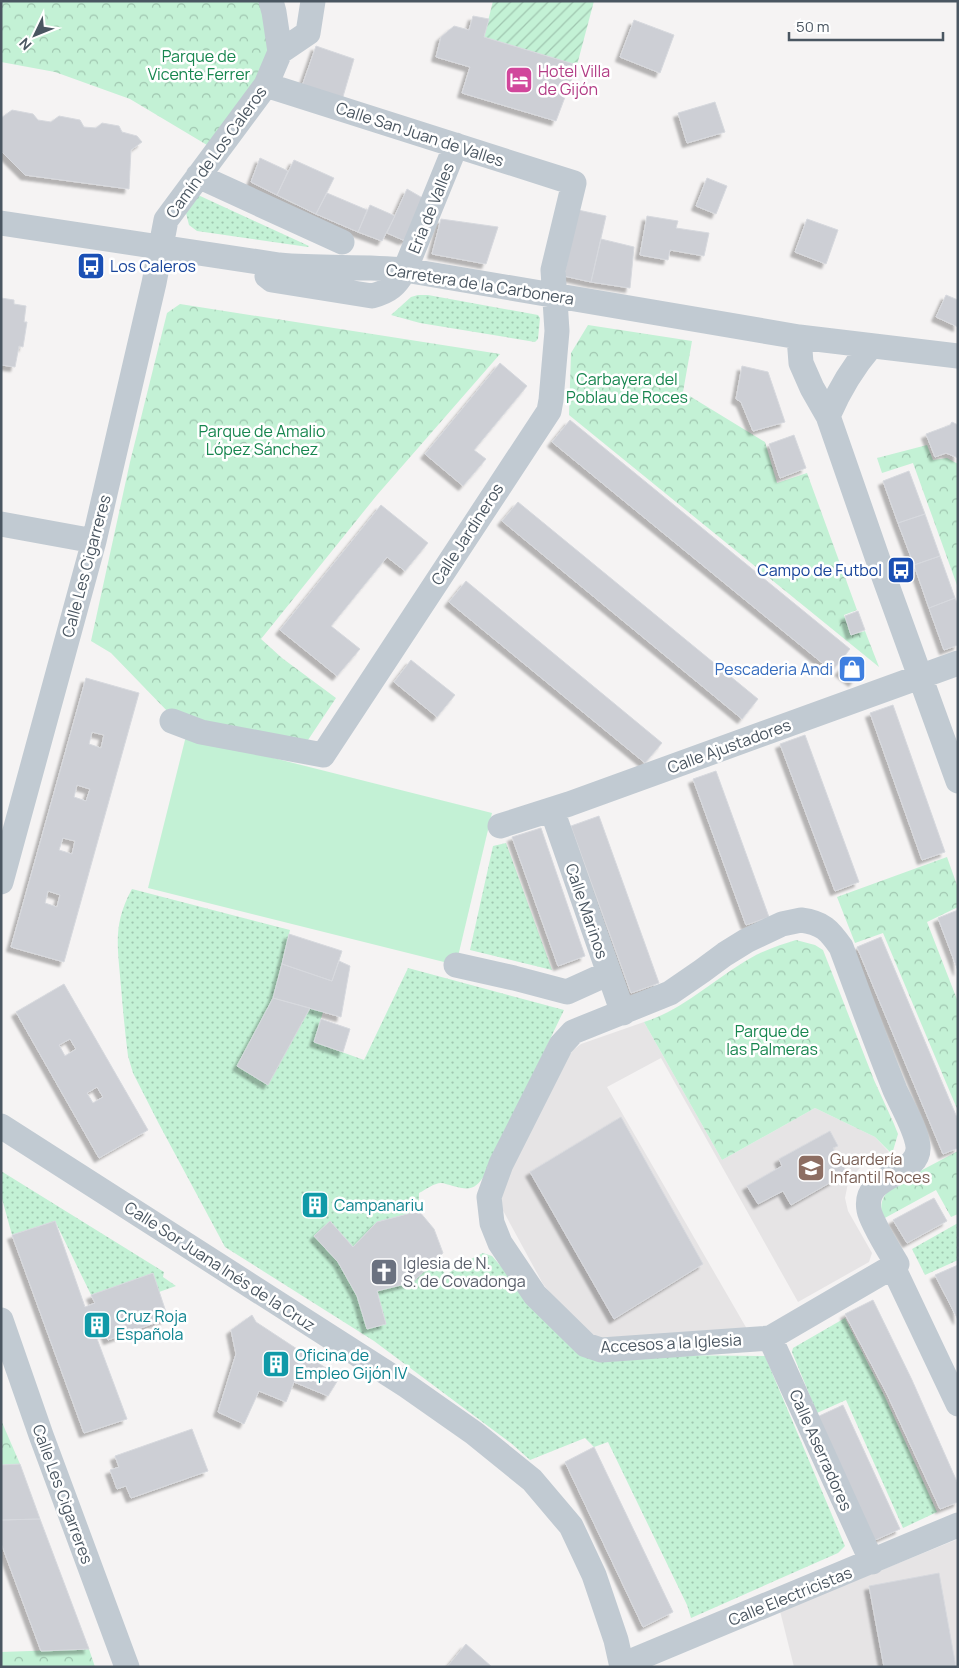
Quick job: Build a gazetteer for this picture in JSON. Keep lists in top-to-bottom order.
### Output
{
  "streets": {
    "street": [
      "Calle San Juan de Valles",
      "Camín de Los Caleros",
      "Eria de Valles",
      "Carretera de la Carbonera",
      "Calle Jardineros",
      "Calle Les Cigarreres",
      "Calle Ajustadores",
      "Calle Marinos",
      "Calle Sor Juana Inés de la Cruz",
      "Accesos a la Iglesia",
      "Calle Aserradores",
      "Calle Electricistas"
    ]
  },
  "crossings": [
    ["Calle San Juan de Valles", "Camín de Los Caleros"],
    ["Calle San Juan de Valles", "Eria de Valles"],
    ["Calle San Juan de Valles", "Calle Jardineros"],
    ["Camín de Los Caleros", "Eria de Valles"],
    ["Camín de Los Caleros", "Calle Les Cigarreres"],
    ["Eria de Valles", "Carretera de la Carbonera"],
    ["Eria de Valles", "Calle Les Cigarreres"],
    ["Carretera de la Carbonera", "Calle Jardineros"],
    ["Calle Ajustadores", "Calle Marinos"],
    ["Calle Marinos", "Accesos a la Iglesia"],
    ["Calle Sor Juana Inés de la Cruz", "Calle Electricistas"],
    ["Accesos a la Iglesia", "Calle Aserradores"],
    ["Calle Aserradores", "Calle Electricistas"]
  ],
  "parks": [
    "Parque de Vicente Ferrer",
    "Carbayera del Poblau de Roces",
    "Parque de Amalio López Sánchez",
    "Parque de las Palmeras"
  ],
  "places": {
    "hotel": ["Hotel Villa de Gijón"],
    "bus stop": ["Los Caleros", "Campo de Futbol"],
    "shop": ["Pescaderia Andi"],
    "school or university": ["Guardería Infantil Roces"],
    "building": ["Campanariu", "Cruz Roja Española", "Oficina de Empleo Gijón IV"],
    "church": ["Iglesia de N. S. de Covadonga"]
  },
  "scale_bar": "50 m",
  "north": "bottom left"
}
